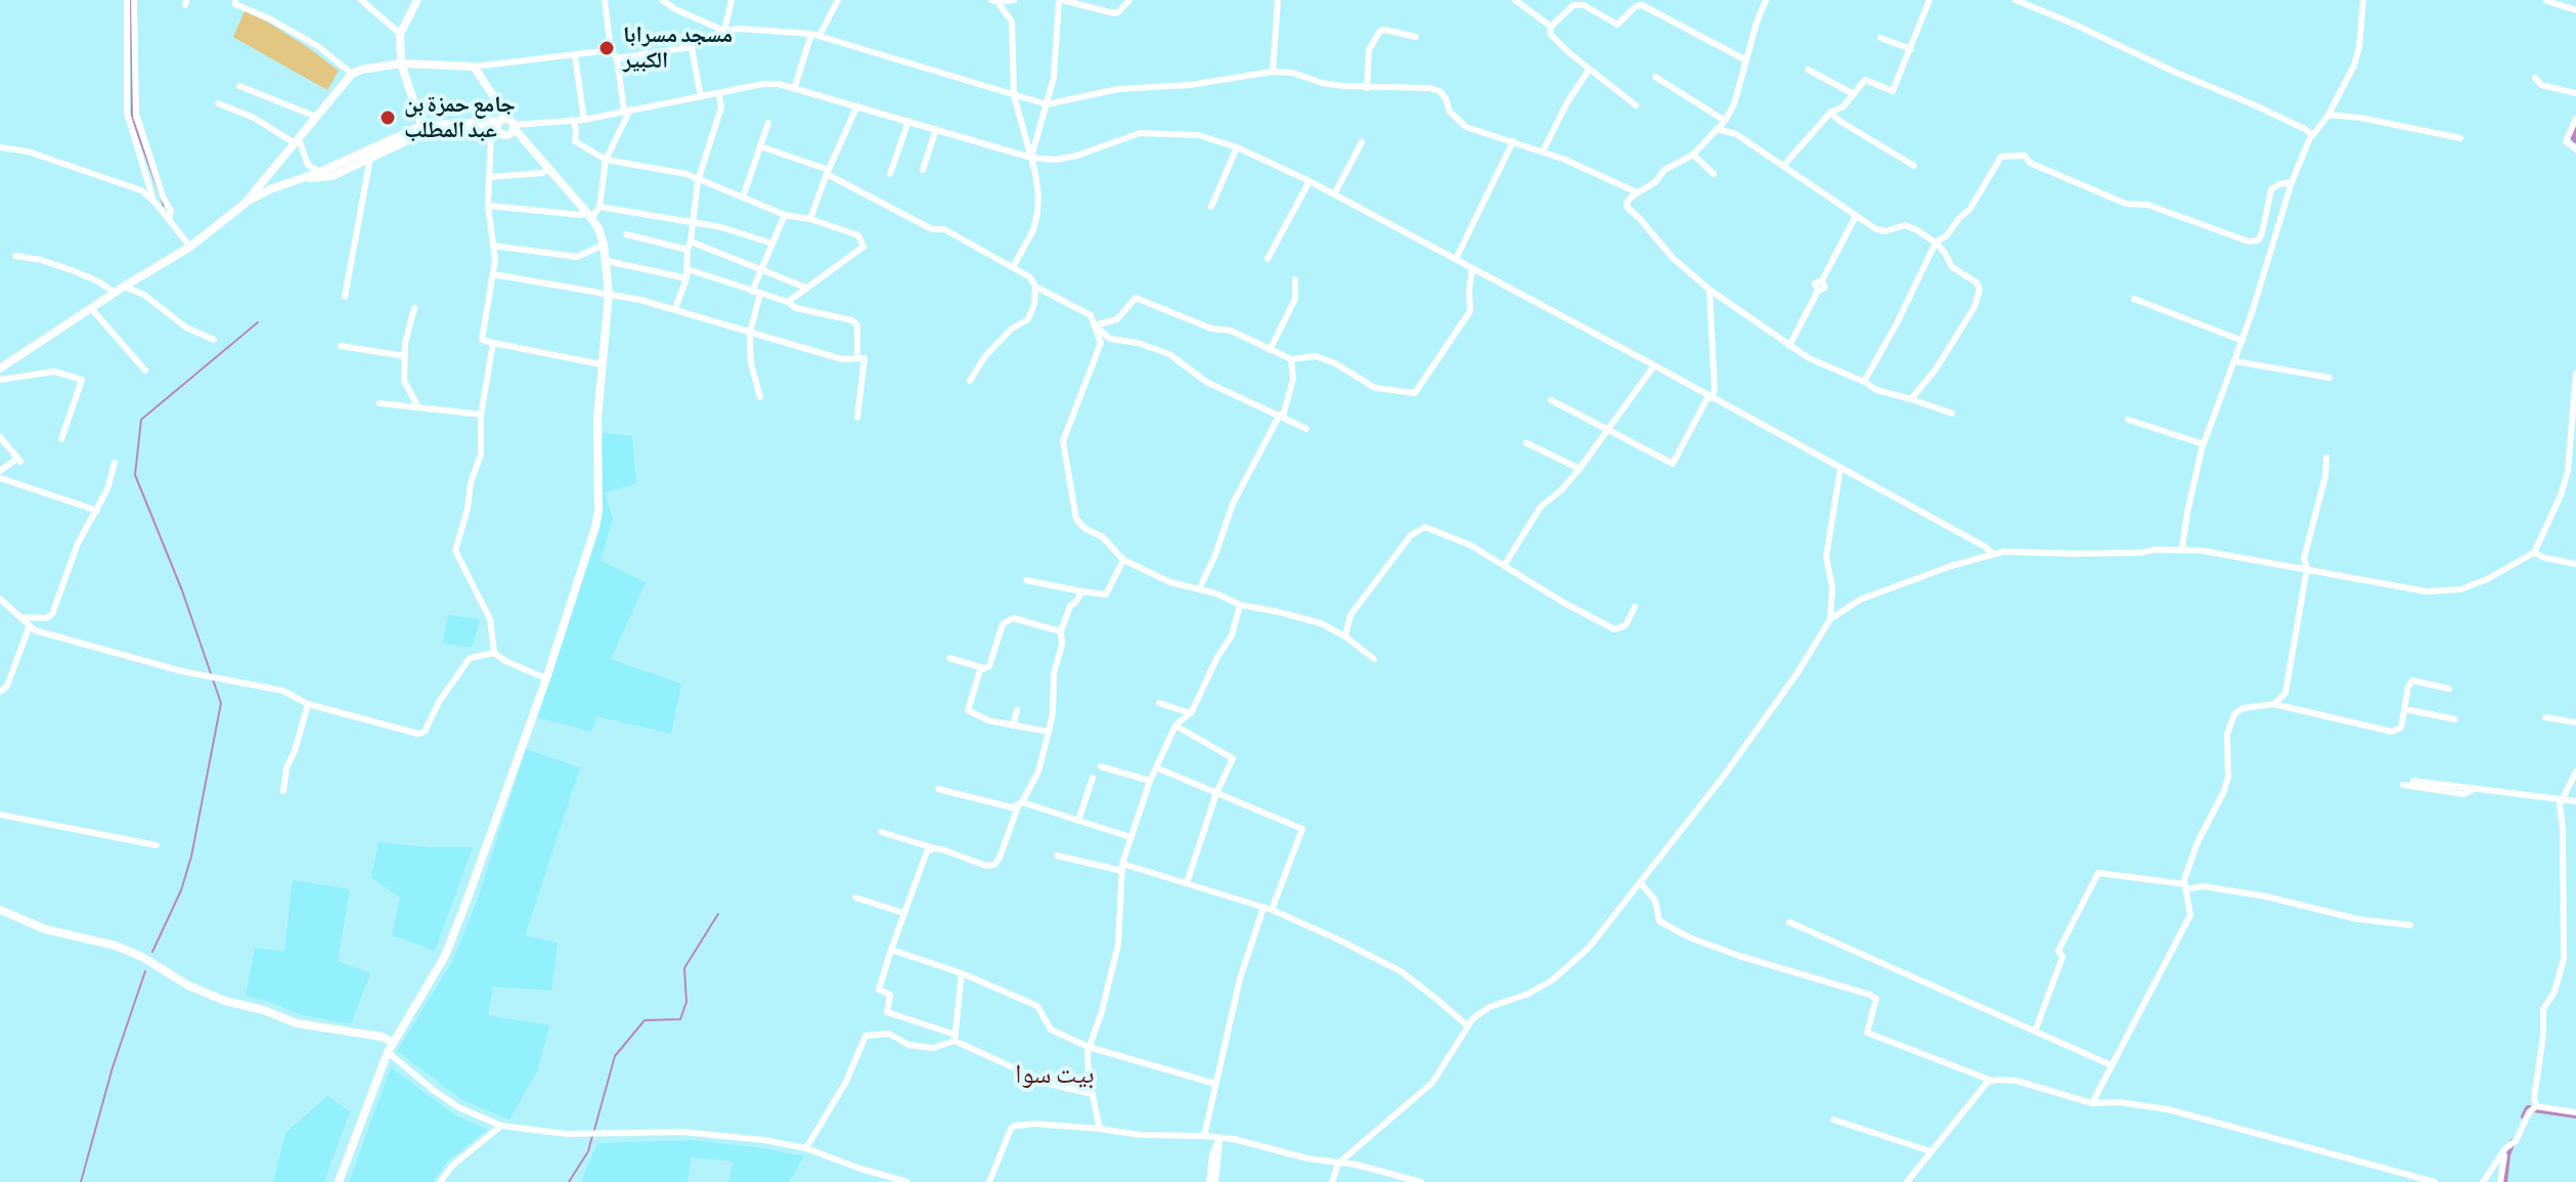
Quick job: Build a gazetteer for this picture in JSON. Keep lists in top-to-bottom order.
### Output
{
  "districts": ["بيت سوا"],
  "places": ["مسجد مسرابا الكبير", "جامع حمزة بن عبد المطلب"]
}
